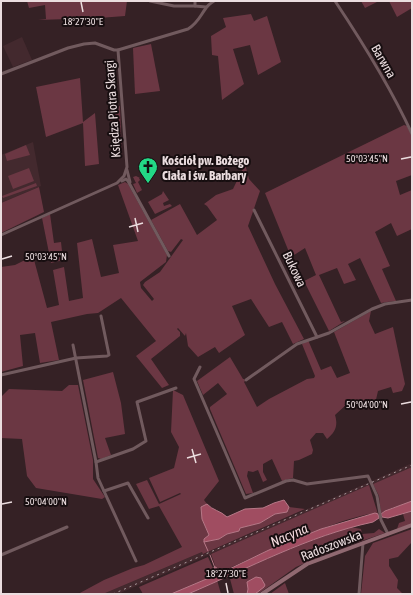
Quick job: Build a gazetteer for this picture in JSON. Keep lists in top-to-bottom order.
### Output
{
  "streets": {
    "street": [
      "Barwna",
      "Księdza Piotra Skargi",
      "Bukowa",
      "Radoszowska"
    ]
  },
  "water": ["Nacyna"],
  "places": {
    "church": ["Kościół pw. Bożego Ciała i św. Barbary"]
  },
  "coordinates": ["18°27'30\"E", "50°03'45\"N", "50°04'00\"N"]
}
